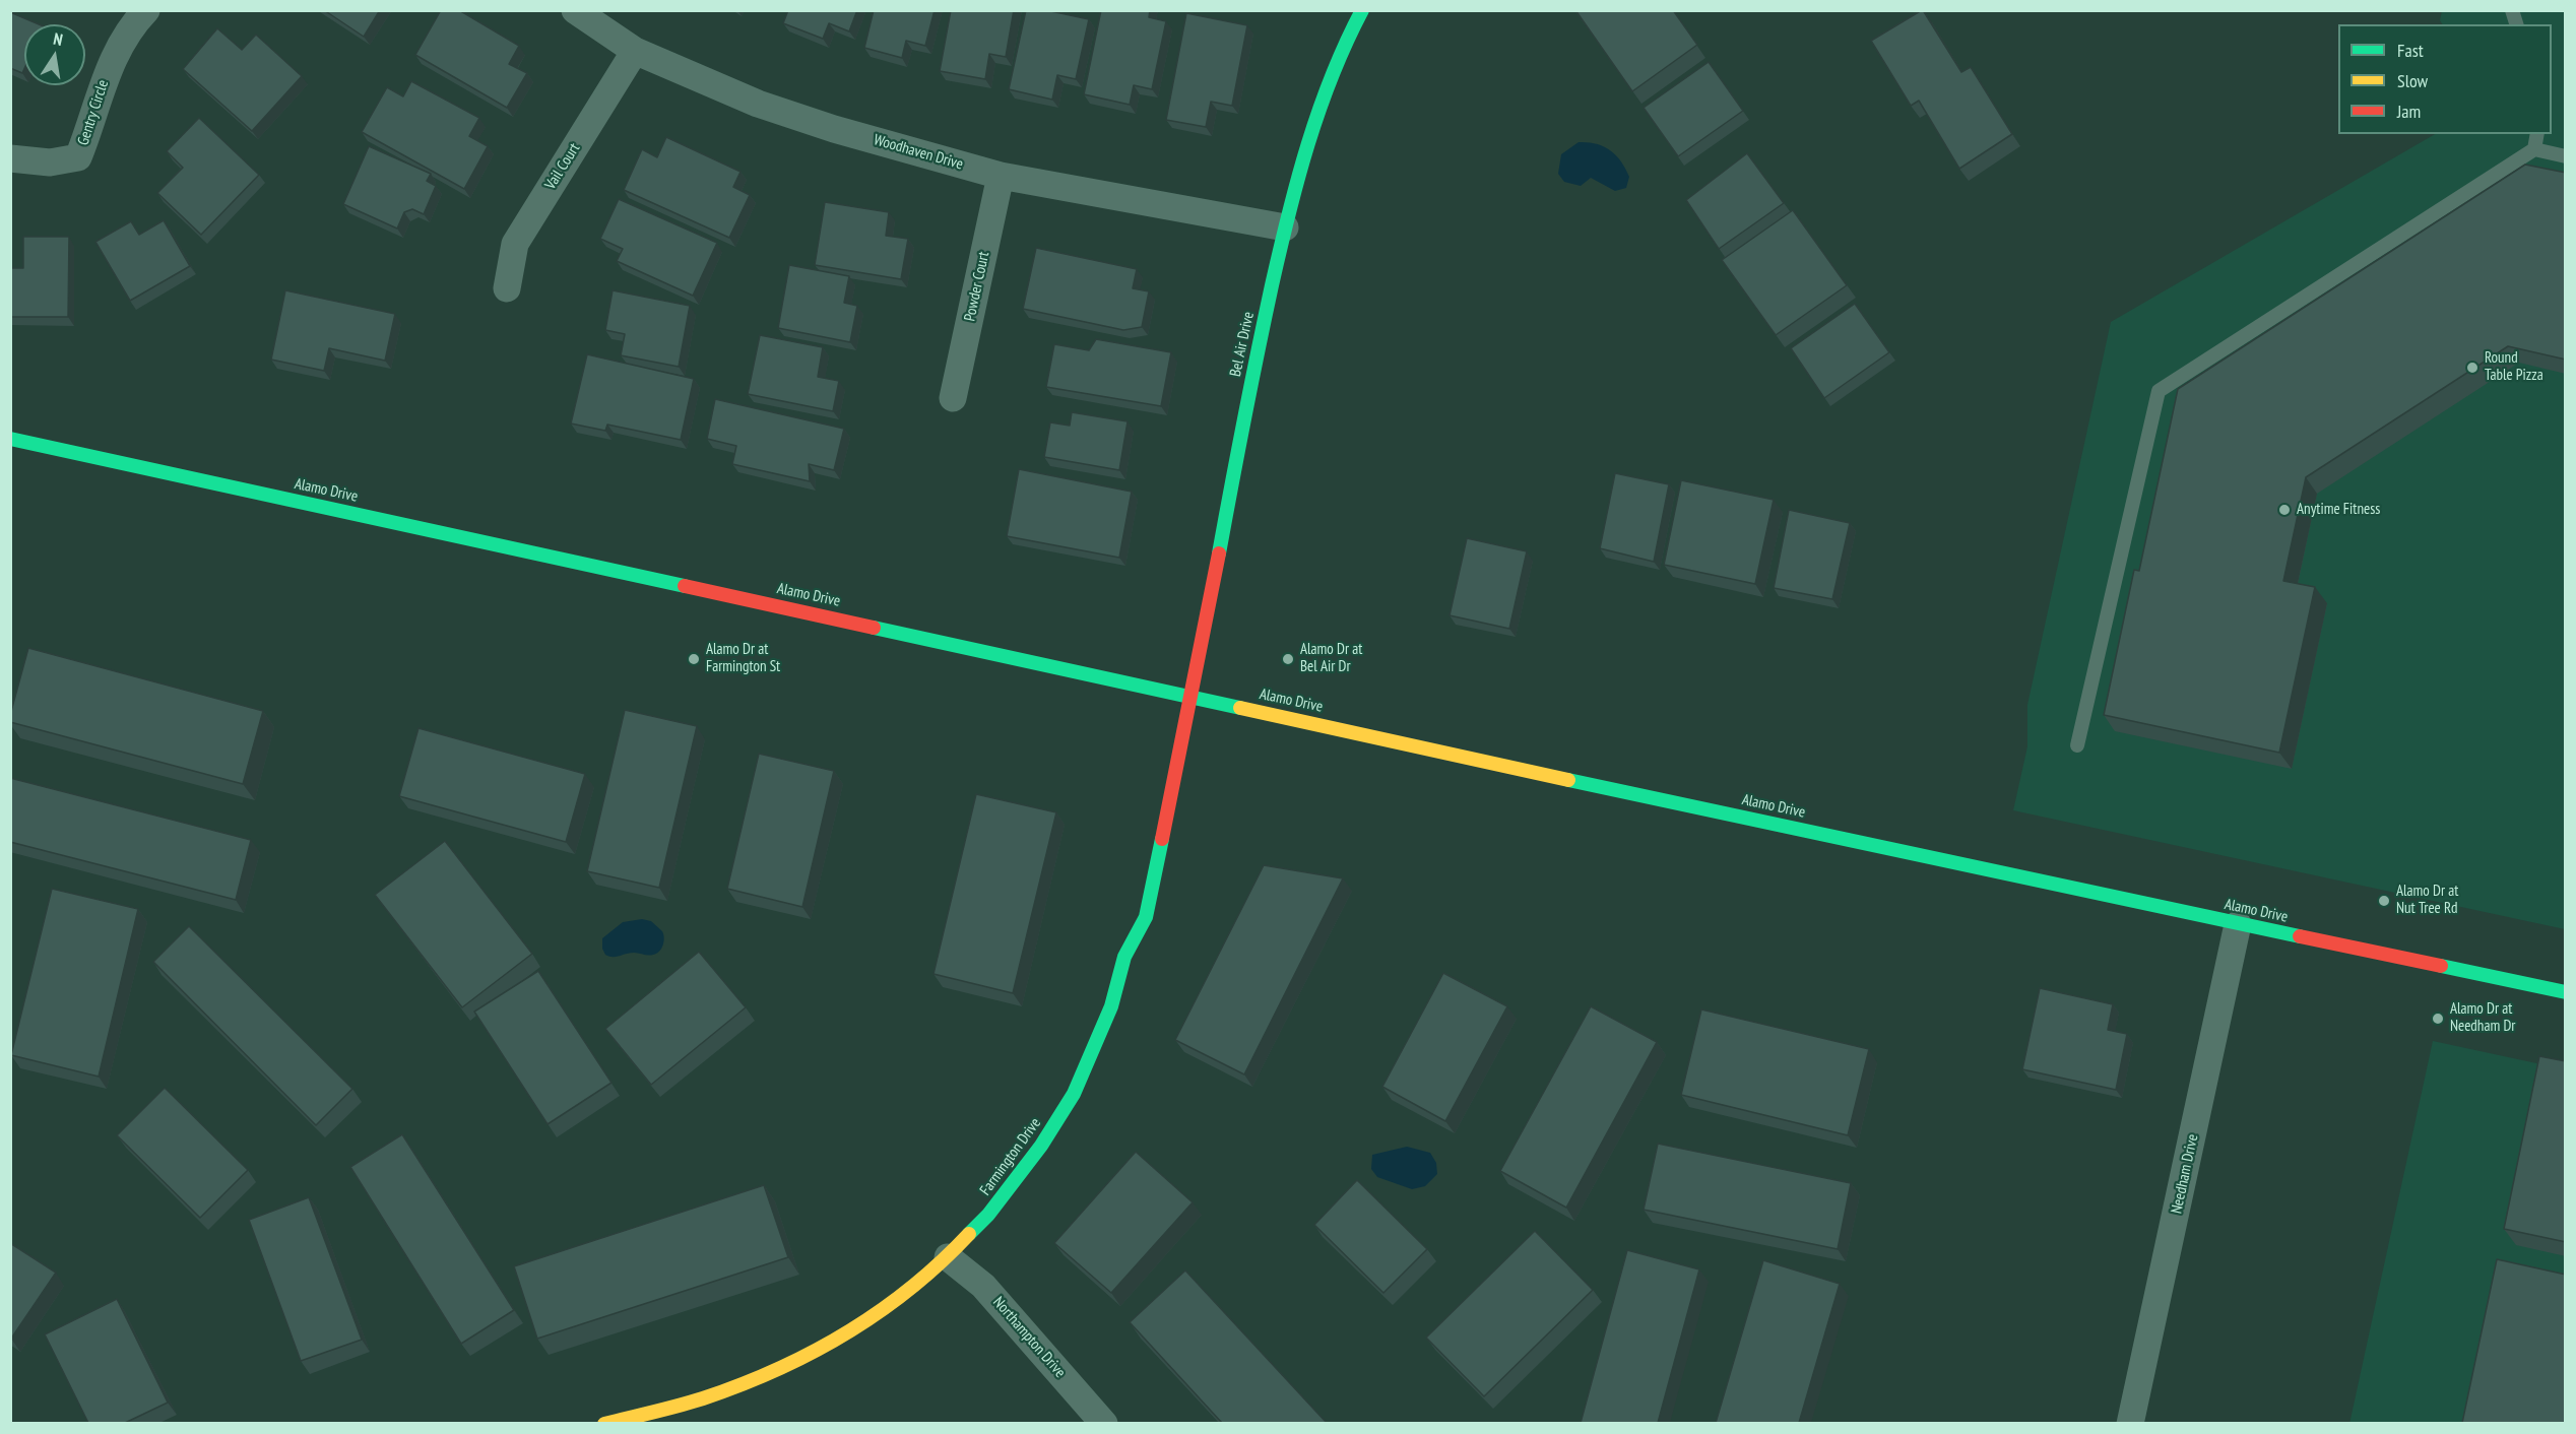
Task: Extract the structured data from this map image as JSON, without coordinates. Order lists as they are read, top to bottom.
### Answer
{
  "streets": {
    "main road": ["Bel Air Drive", "Alamo Drive", "Farmington Drive"],
    "street": [
      "Gentry Circle",
      "Woodhaven Drive",
      "Vail Court",
      "Powder Court",
      "Needham Drive",
      "Northampton Drive"
    ]
  },
  "crossings": [
    ["Woodhaven Drive", "Vail Court"],
    ["Woodhaven Drive", "Powder Court"],
    ["Woodhaven Drive", "Bel Air Drive"],
    ["Bel Air Drive", "Alamo Drive"],
    ["Bel Air Drive", "Farmington Drive"],
    ["Alamo Drive", "Farmington Drive"],
    ["Alamo Drive", "Needham Drive"],
    ["Farmington Drive", "Northampton Drive"]
  ],
  "places": [
    "Round Table Pizza",
    "Anytime Fitness",
    "Alamo Dr at Farmington St",
    "Alamo Dr at Bel Air Dr",
    "Alamo Dr at Nut Tree Rd",
    "Alamo Dr at Needham Dr"
  ],
  "legend": ["Fast", "Slow", "Jam"],
  "north": "top"
}
